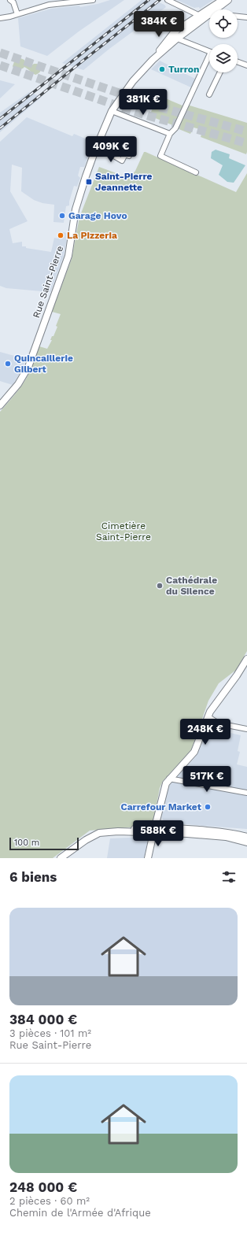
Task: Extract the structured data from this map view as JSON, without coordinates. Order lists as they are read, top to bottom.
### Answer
{
  "streets": {
    "main road": ["Rue Saint-Pierre"]
  },
  "parks": ["Cimetière Saint-Pierre"],
  "places": {
    "other": [
      "Turron",
      "Garage Hovo",
      "La Pizzeria",
      "Quincaillerie Gilbert",
      "Cathédrale du Silence",
      "Carrefour Market"
    ],
    "transit": ["Saint-Pierre Jeannette"]
  },
  "scale_bar": "100 m",
  "page": {
    "price": [
      "384K €",
      "381K €",
      "409K €",
      "248K €",
      "517K €",
      "588K €"
    ],
    "scale": "100 m",
    "heading": "6 biens",
    "list": [
      {
        "name": "384 000 €",
        "note": "3 pièces · 101 m² · Rue Saint-Pierre"
      },
      {
        "name": "248 000 €",
        "note": "2 pièces · 60 m² · Chemin de l'Armée d'Afrique"
      }
    ]
  }
}
